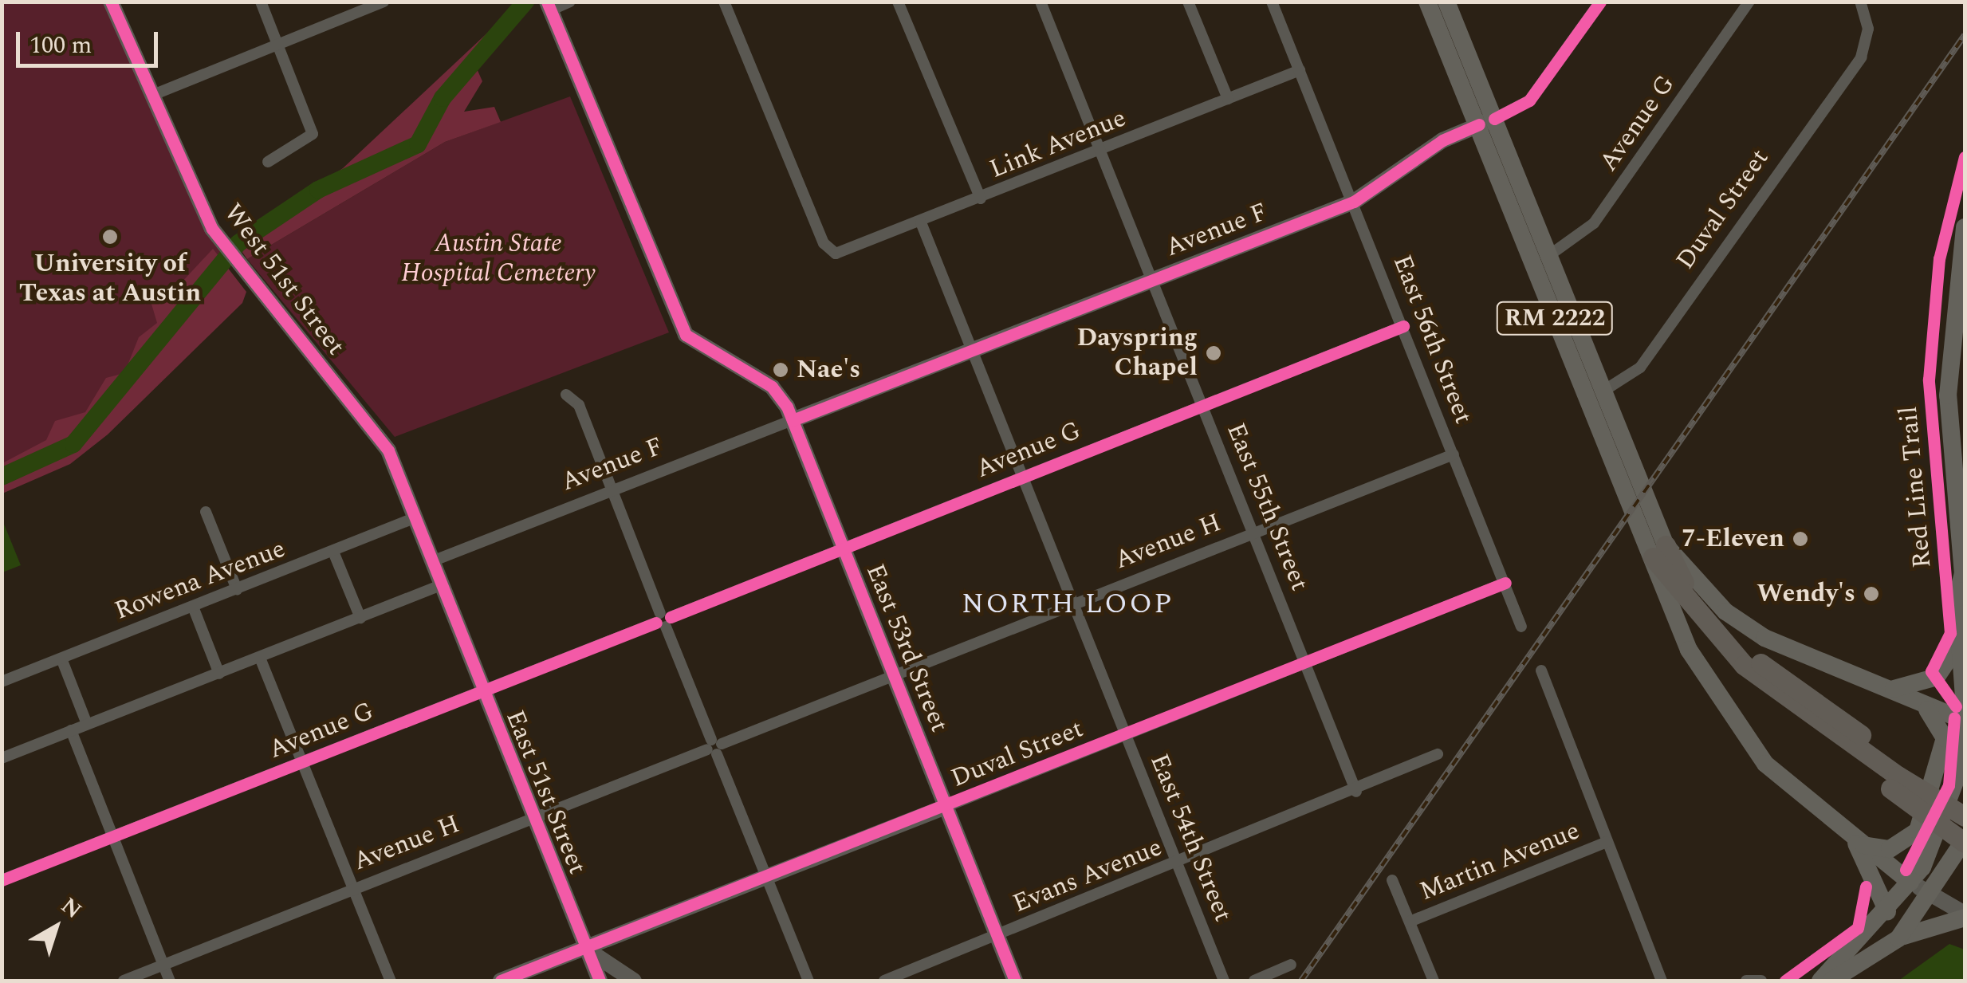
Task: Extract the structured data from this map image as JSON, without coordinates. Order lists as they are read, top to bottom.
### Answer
{
  "streets": {
    "highway": ["RM 2222"],
    "street": [
      "Avenue G",
      "Link Avenue",
      "Duval Street",
      "Avenue F",
      "West 51st Street",
      "East 56th Street",
      "East 55th Street",
      "Avenue H",
      "Rowena Avenue",
      "East 53rd Street",
      "East 51st Street",
      "East 54th Street",
      "Martin Avenue",
      "Evans Avenue"
    ],
    "cycle path": ["Red Line Trail"]
  },
  "crossings": [
    ["Avenue G", "RM 2222"],
    ["Avenue G", "East 56th Street"],
    ["Avenue G", "East 55th Street"],
    ["Avenue G", "East 53rd Street"],
    ["Avenue G", "East 51st Street"],
    ["Avenue G", "East 54th Street"],
    ["Link Avenue", "East 56th Street"],
    ["Link Avenue", "East 55th Street"],
    ["Link Avenue", "East 54th Street"],
    ["Duval Street", "RM 2222"],
    ["Duval Street", "East 56th Street"],
    ["Duval Street", "East 55th Street"],
    ["Duval Street", "East 53rd Street"],
    ["Duval Street", "East 51st Street"],
    ["Duval Street", "East 54th Street"],
    ["Avenue F", "RM 2222"],
    ["Avenue F", "East 56th Street"],
    ["Avenue F", "East 55th Street"],
    ["Avenue F", "East 53rd Street"],
    ["Avenue F", "East 51st Street"],
    ["Avenue F", "East 54th Street"],
    ["West 51st Street", "East 51st Street"],
    ["East 56th Street", "Avenue H"],
    ["East 55th Street", "Avenue H"],
    ["East 55th Street", "Evans Avenue"],
    ["Avenue H", "East 53rd Street"],
    ["Avenue H", "East 51st Street"],
    ["Avenue H", "East 54th Street"],
    ["Rowena Avenue", "East 51st Street"],
    ["East 53rd Street", "Evans Avenue"],
    ["East 54th Street", "Evans Avenue"]
  ],
  "districts": ["NORTH LOOP"],
  "parks": ["Austin State Hospital Cemetery"],
  "places": [
    "University of Texas at Austin",
    "Dayspring Chapel",
    "Nae's",
    "7-Eleven",
    "Wendy's"
  ],
  "scale_bar": "100 m",
  "north": "top right"
}
